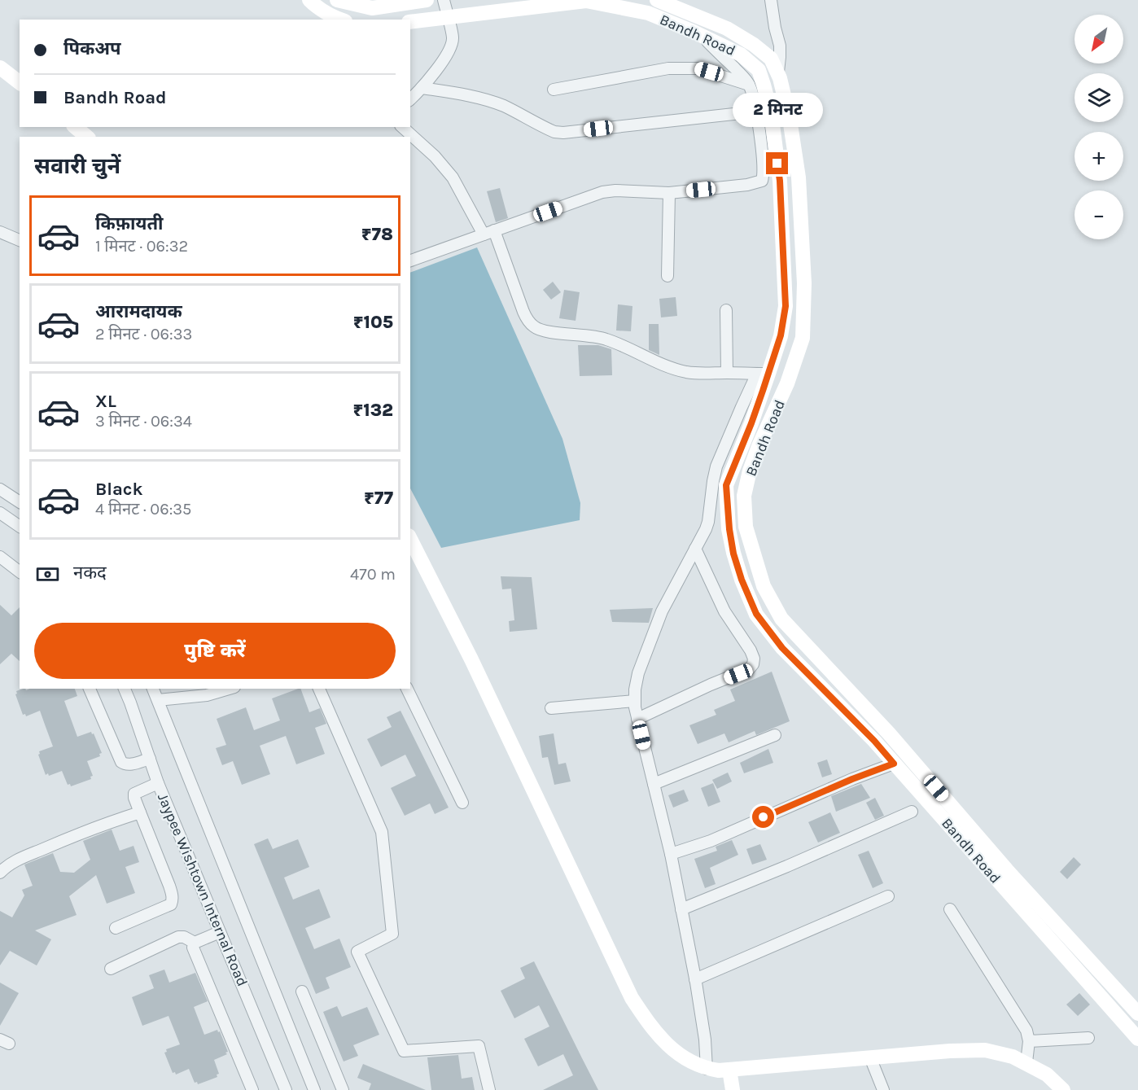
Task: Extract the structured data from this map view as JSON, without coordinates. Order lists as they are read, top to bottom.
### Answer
{
  "streets": {
    "main road": ["Bandh Road"],
    "street": ["Jaypee Wishtown Internal Road"]
  },
  "north": "bottom left",
  "page": {
    "map_buttons": ["+", "−"],
    "banner": ["पिकअप", "Bandh Road"],
    "bubble": "2 मिनट",
    "heading": "सवारी चुनें",
    "list": [
      {
        "name": "किफ़ायती",
        "note": "1 मिनट · 06:32",
        "value": "₹78"
      },
      {
        "name": "आरामदायक",
        "note": "2 मिनट · 06:33",
        "value": "₹105"
      },
      {
        "name": "XL",
        "note": "3 मिनट · 06:34",
        "value": "₹132"
      },
      {
        "name": "Black",
        "note": "4 मिनट · 06:35",
        "value": "₹77"
      }
    ],
    "pay": ["नकद", "470 m"],
    "buttons": "पुष्टि करें"
  }
}
